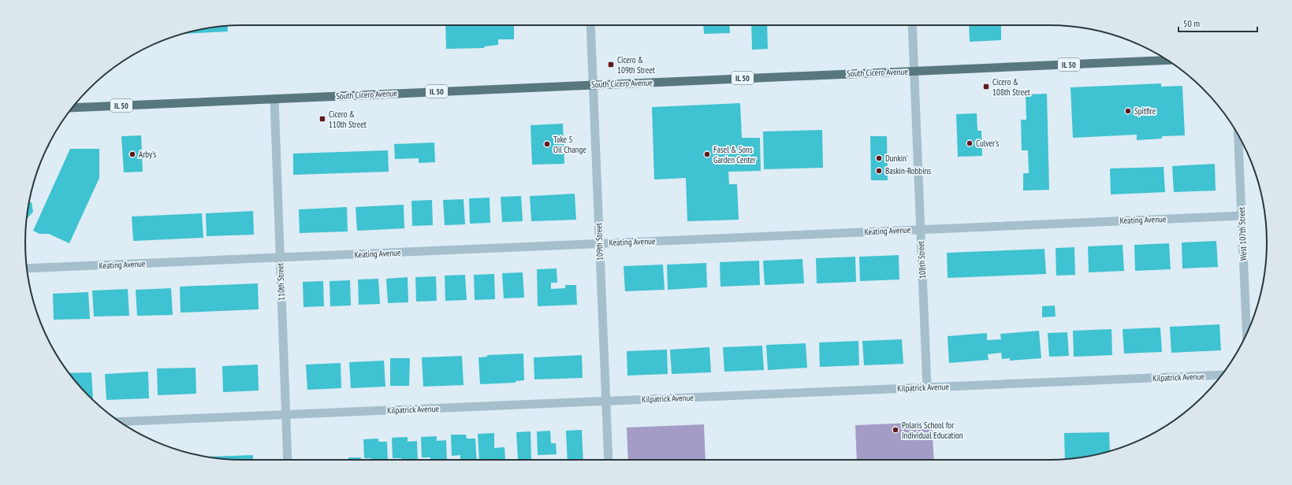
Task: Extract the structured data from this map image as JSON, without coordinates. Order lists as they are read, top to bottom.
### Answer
{
  "streets": {
    "main road": ["IL 50", "South Cicero Avenue"],
    "street": [
      "Keating Avenue",
      "West 107th Street",
      "109th Street",
      "108th Street",
      "110th Street",
      "Kilpatrick Avenue"
    ]
  },
  "crossings": [
    ["South Cicero Avenue", "109th Street"],
    ["South Cicero Avenue", "108th Street"],
    ["South Cicero Avenue", "110th Street"],
    ["Keating Avenue", "West 107th Street"],
    ["Keating Avenue", "109th Street"],
    ["Keating Avenue", "108th Street"],
    ["Keating Avenue", "110th Street"],
    ["109th Street", "Kilpatrick Avenue"],
    ["108th Street", "Kilpatrick Avenue"],
    ["110th Street", "Kilpatrick Avenue"]
  ],
  "places": {
    "transit": ["Cicero & 109th Street", "Cicero & 108th Street", "Cicero & 110th Street"],
    "other": [
      "Spitfire",
      "Culver's",
      "Take 5 Oil Change",
      "Arby's",
      "Fasel & Sons Garden Center",
      "Dunkin'",
      "Baskin-Robbins",
      "Polaris School for Individual Education"
    ]
  },
  "scale_bar": "50 m"
}
